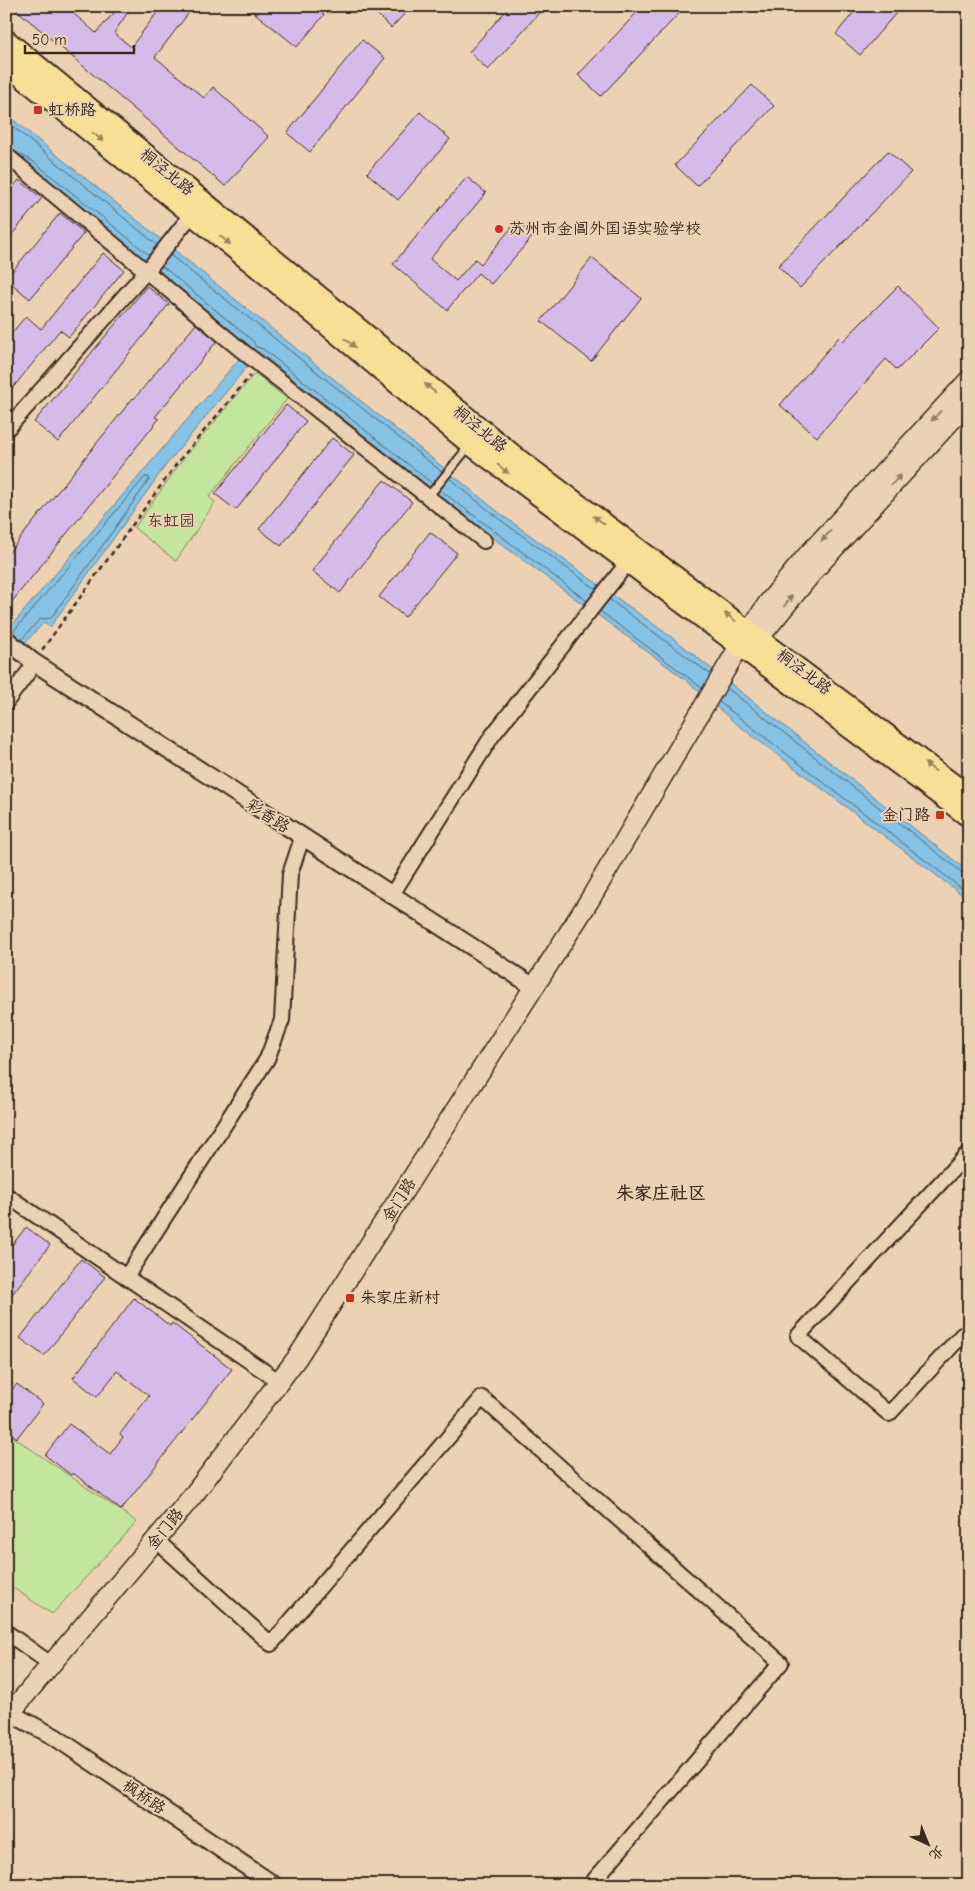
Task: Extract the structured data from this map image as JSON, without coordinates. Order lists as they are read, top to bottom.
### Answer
{
  "streets": {
    "main road": ["桐泾北路", "金门路"],
    "street": ["彩香路", "枫桥路"]
  },
  "crossings": [
    ["桐泾北路", "金门路"],
    ["彩香路", "金门路"],
    ["金门路", "枫桥路"]
  ],
  "districts": ["朱家庄社区"],
  "parks": ["东虹园"],
  "places": {
    "transit": ["虹桥路", "金门路", "朱家庄新村"],
    "other": ["苏州市金阊外国语实验学校"]
  },
  "scale_bar": "50 m",
  "north": "bottom right"
}
